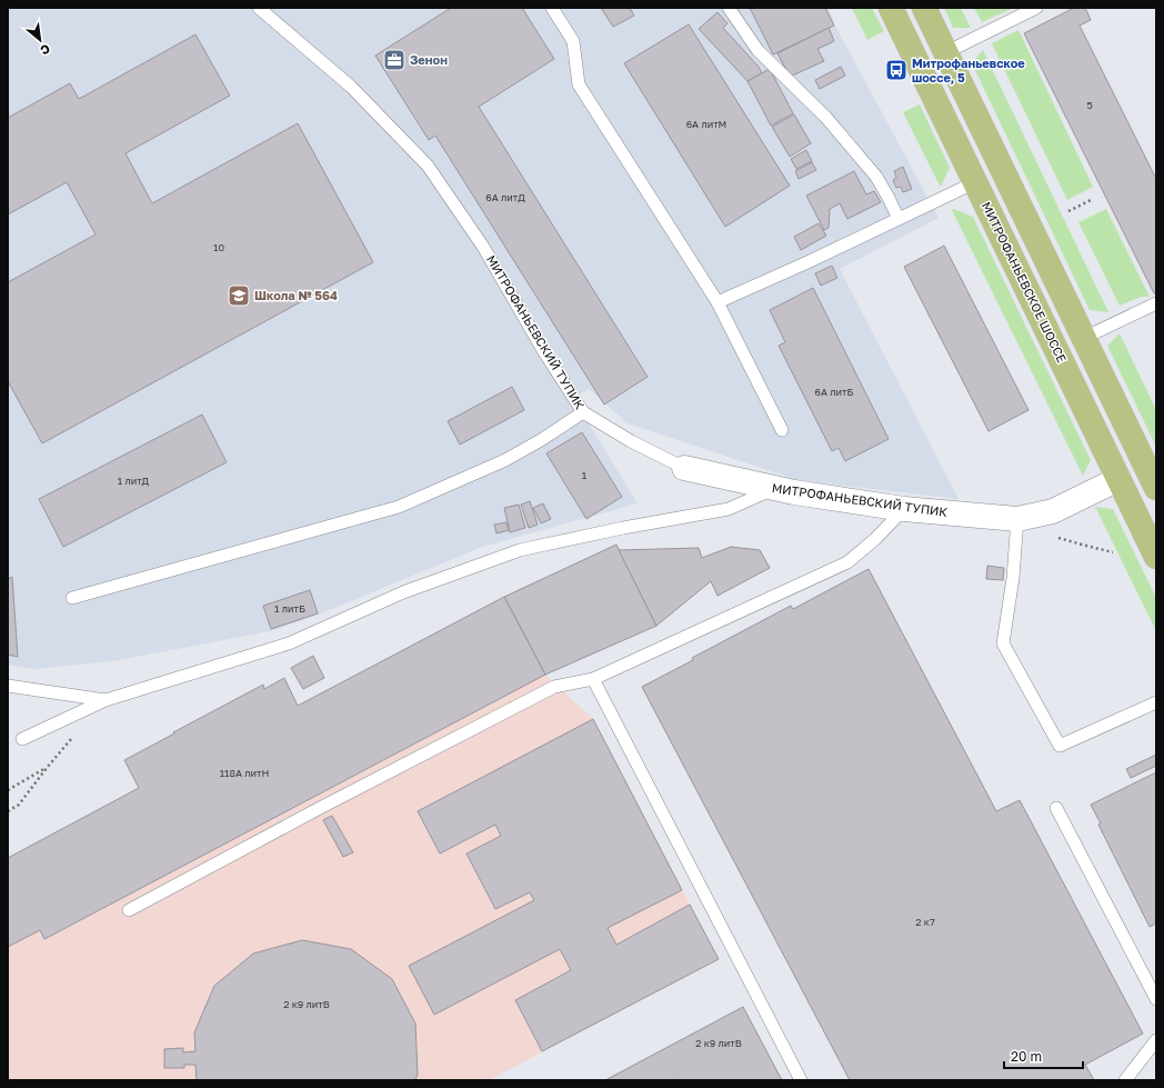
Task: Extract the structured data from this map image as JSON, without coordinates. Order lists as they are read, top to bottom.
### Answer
{
  "streets": {
    "main road": ["МИТРОФАНЬЕВСКОЕ ШОССЕ"],
    "street": ["МИТРОФАНЬЕВСКИЙ ТУПИК"]
  },
  "crossings": [
    ["МИТРОФАНЬЕВСКОЕ ШОССЕ", "МИТРОФАНЬЕВСКИЙ ТУПИК"]
  ],
  "places": {
    "office": ["Зенон"],
    "bus stop": ["Митрофаньевское шоссе, 5"],
    "school or university": ["Школа № 564"]
  },
  "house_numbers": [
    "5",
    "6А литМ",
    "6А литД",
    "10",
    "6А литБ",
    "1",
    "1 литД",
    "1 литБ",
    "118А литН",
    "2 к7",
    "2 к9 литВ",
    "2 к9 литВ"
  ],
  "scale_bar": "20 m",
  "north": "bottom right"
}
